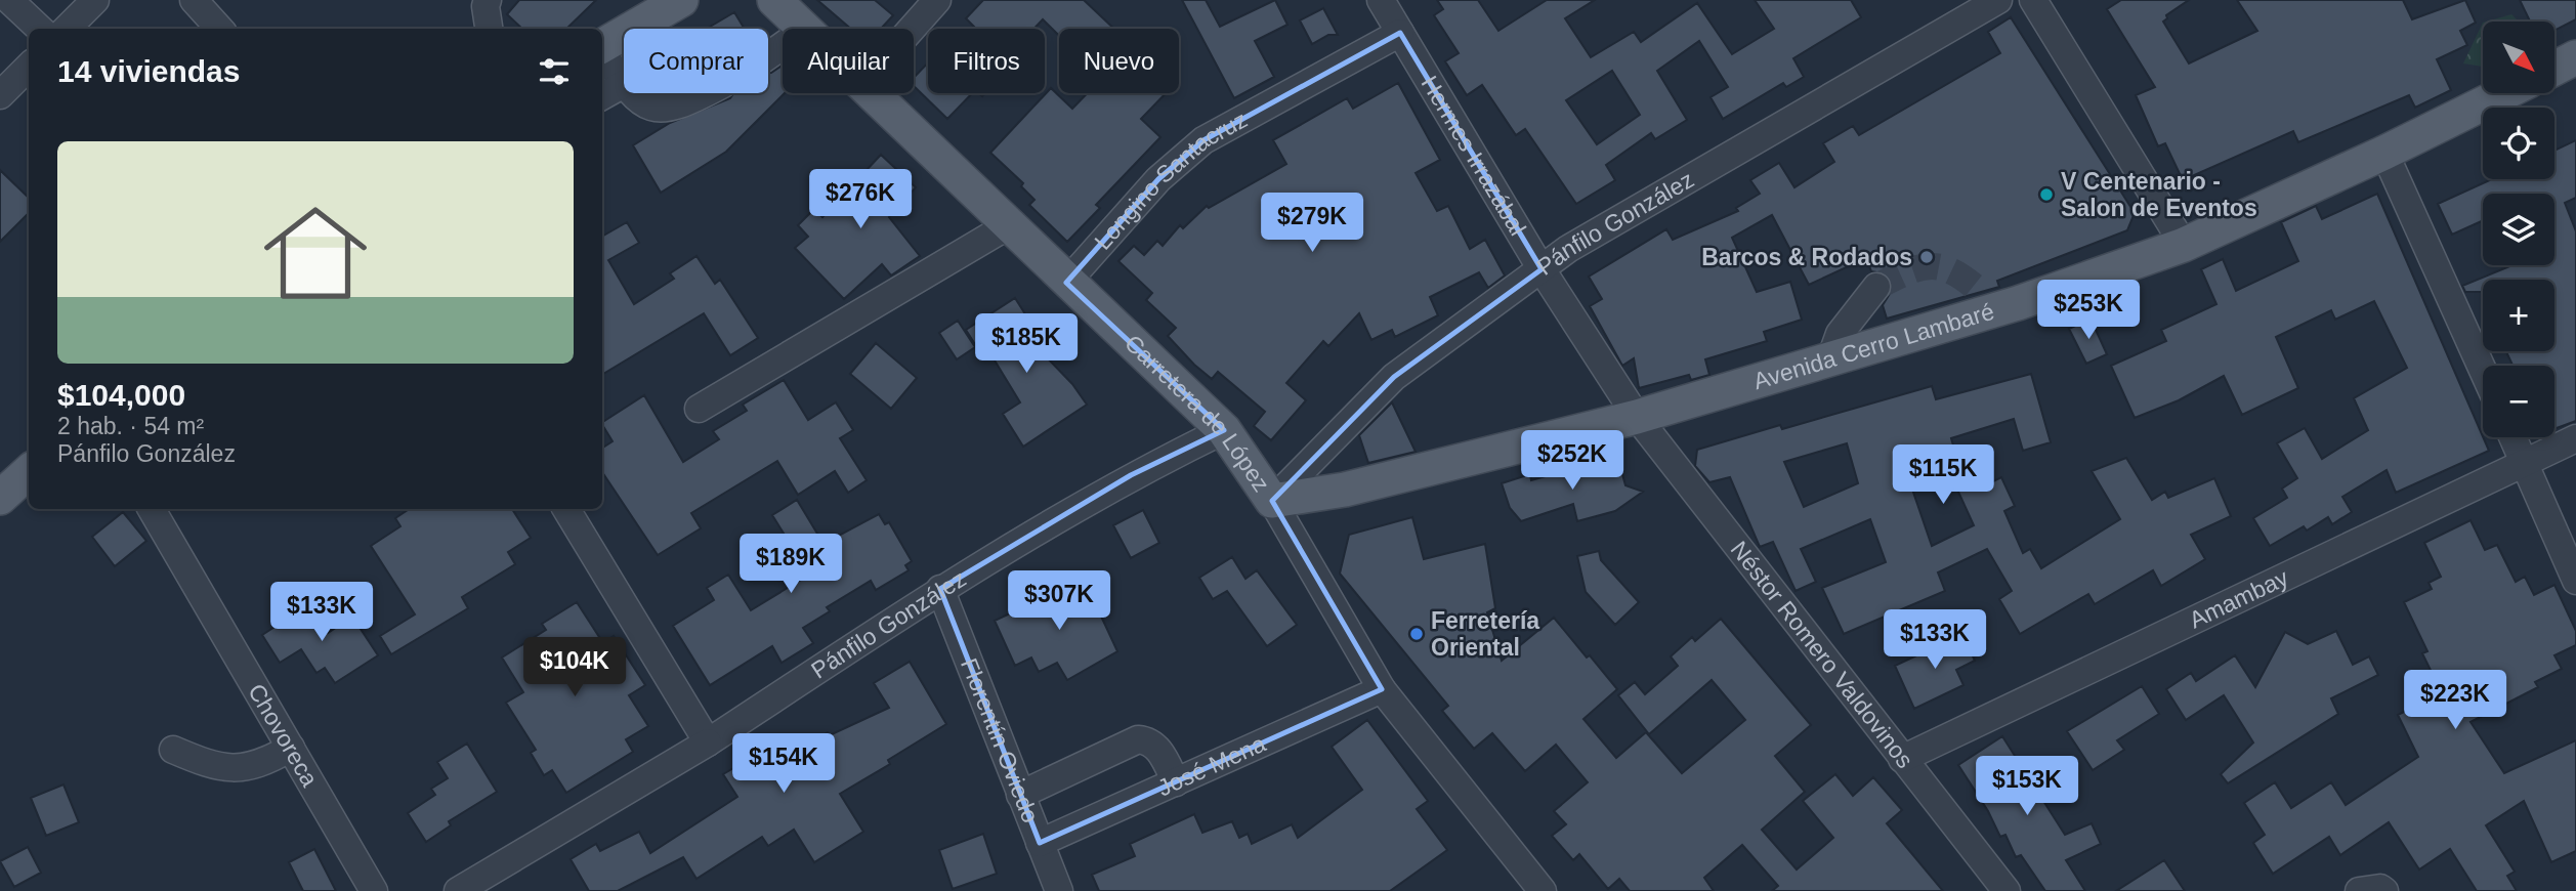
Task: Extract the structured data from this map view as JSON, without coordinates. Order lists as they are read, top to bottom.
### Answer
{
  "streets": {
    "main road": ["Avenida Cerro Lambaré", "Carretera de López"],
    "street": [
      "Hermes Irrazábal",
      "Longino Santacruz",
      "Pánfilo González",
      "Amambay",
      "Néstor Romero Valdovinos",
      "Chovoreca",
      "Florentín Oviedo",
      "José Mena"
    ]
  },
  "crossings": [
    ["Hermes Irrazábal", "Longino Santacruz"],
    ["Hermes Irrazábal", "Pánfilo González"],
    ["Hermes Irrazábal", "Avenida Cerro Lambaré"],
    ["Hermes Irrazábal", "Néstor Romero Valdovinos"],
    ["Longino Santacruz", "Carretera de López"],
    ["Pánfilo González", "Avenida Cerro Lambaré"],
    ["Pánfilo González", "Carretera de López"],
    ["Pánfilo González", "Florentín Oviedo"],
    ["Avenida Cerro Lambaré", "Carretera de López"],
    ["Avenida Cerro Lambaré", "Néstor Romero Valdovinos"],
    ["Carretera de López", "José Mena"],
    ["Amambay", "Néstor Romero Valdovinos"],
    ["Florentín Oviedo", "José Mena"]
  ],
  "places": ["V Centenario - Salon de Eventos", "Barcos & Rodados", "Ferretería Oriental"],
  "north": "bottom right",
  "page": {
    "map_buttons": ["+", "−"],
    "chip": [
      "Comprar",
      "Alquilar",
      "Filtros",
      "Nuevo"
    ],
    "heading": "14 viviendas",
    "list": [
      {
        "name": "$104,000",
        "note": "2 hab. · 54 m² · Pánfilo González"
      }
    ],
    "price": [
      "$276K",
      "$279K",
      "$253K",
      "$185K",
      "$252K",
      "$115K",
      "$189K",
      "$307K",
      "$133K",
      "$133K",
      "$104K",
      "$223K",
      "$154K",
      "$153K"
    ]
  }
}
